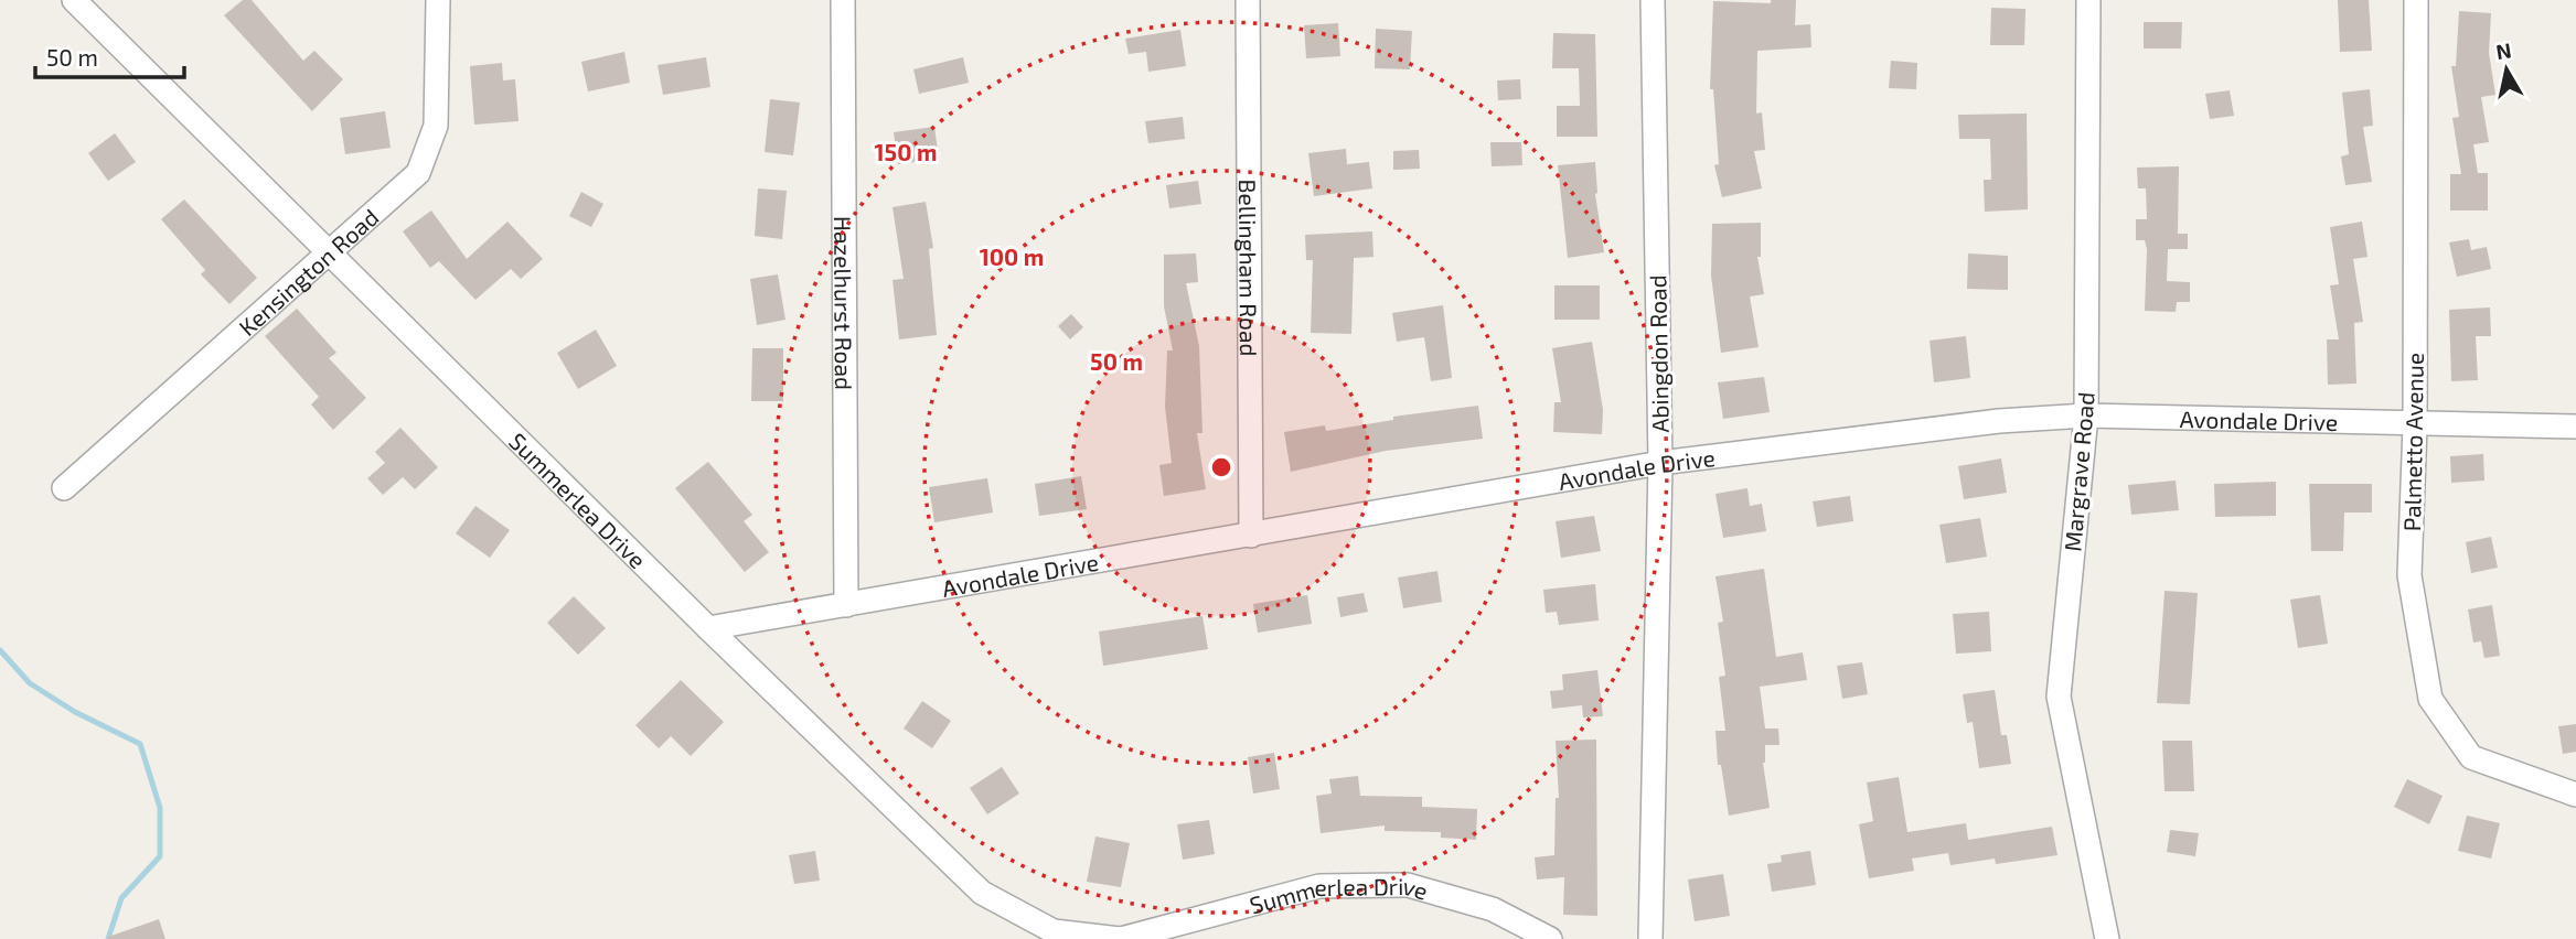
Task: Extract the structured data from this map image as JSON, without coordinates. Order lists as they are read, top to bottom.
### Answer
{
  "streets": {
    "street": [
      "Bellingham Road",
      "Kensington Road",
      "Hazelhurst Road",
      "Abingdon Road",
      "Avondale Drive",
      "Palmetto Avenue",
      "Margrave Road",
      "Summerlea Drive"
    ]
  },
  "crossings": [
    ["Bellingham Road", "Avondale Drive"],
    ["Kensington Road", "Summerlea Drive"],
    ["Hazelhurst Road", "Avondale Drive"],
    ["Abingdon Road", "Avondale Drive"],
    ["Avondale Drive", "Palmetto Avenue"],
    ["Avondale Drive", "Margrave Road"],
    ["Avondale Drive", "Summerlea Drive"]
  ],
  "scale_bar": "50 m",
  "north": "top",
  "rings": ["150 m", "100 m", "50 m"]
}
